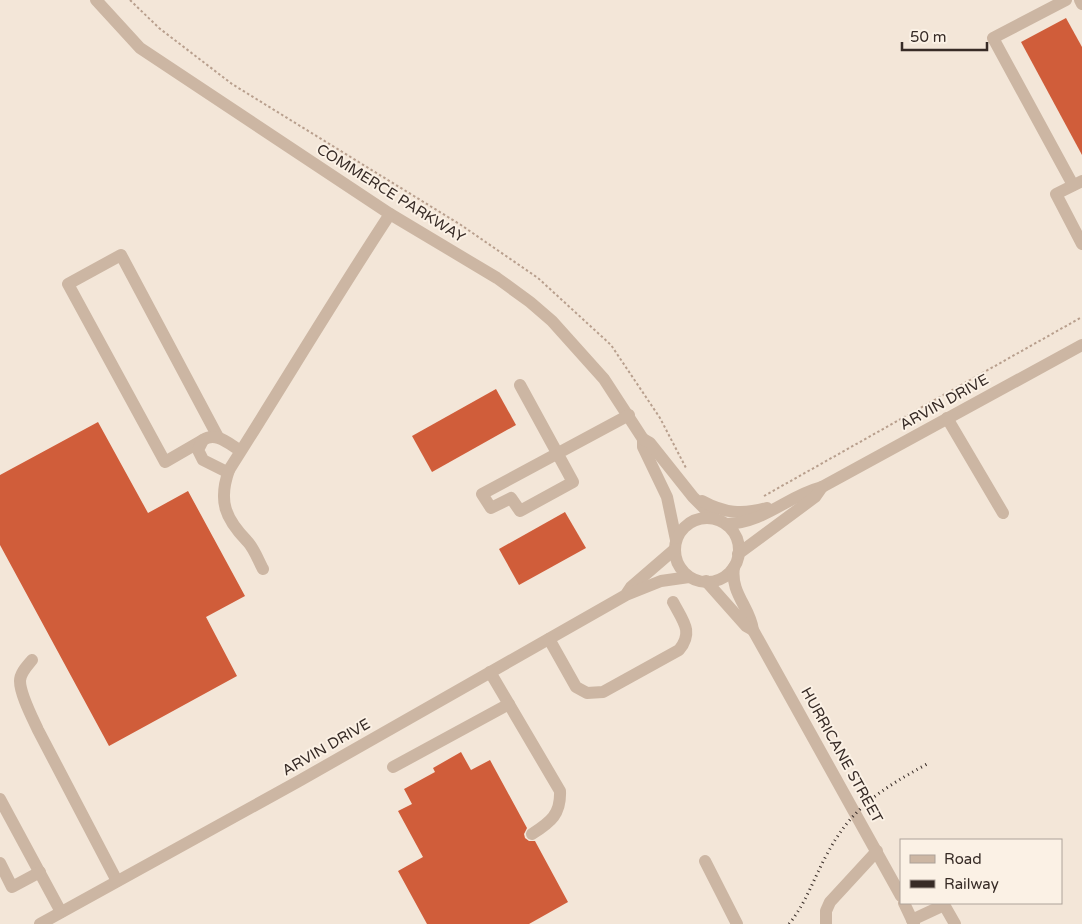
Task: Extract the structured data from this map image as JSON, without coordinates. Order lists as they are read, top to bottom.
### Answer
{
  "streets": {
    "street": ["COMMERCE PARKWAY", "ARVIN DRIVE", "HURRICANE STREET"]
  },
  "crossings": [
    ["COMMERCE PARKWAY", "ARVIN DRIVE"],
    ["COMMERCE PARKWAY", "HURRICANE STREET"],
    ["ARVIN DRIVE", "HURRICANE STREET"]
  ],
  "legend": ["Road", "Railway"],
  "scale_bar": "50 m"
}
